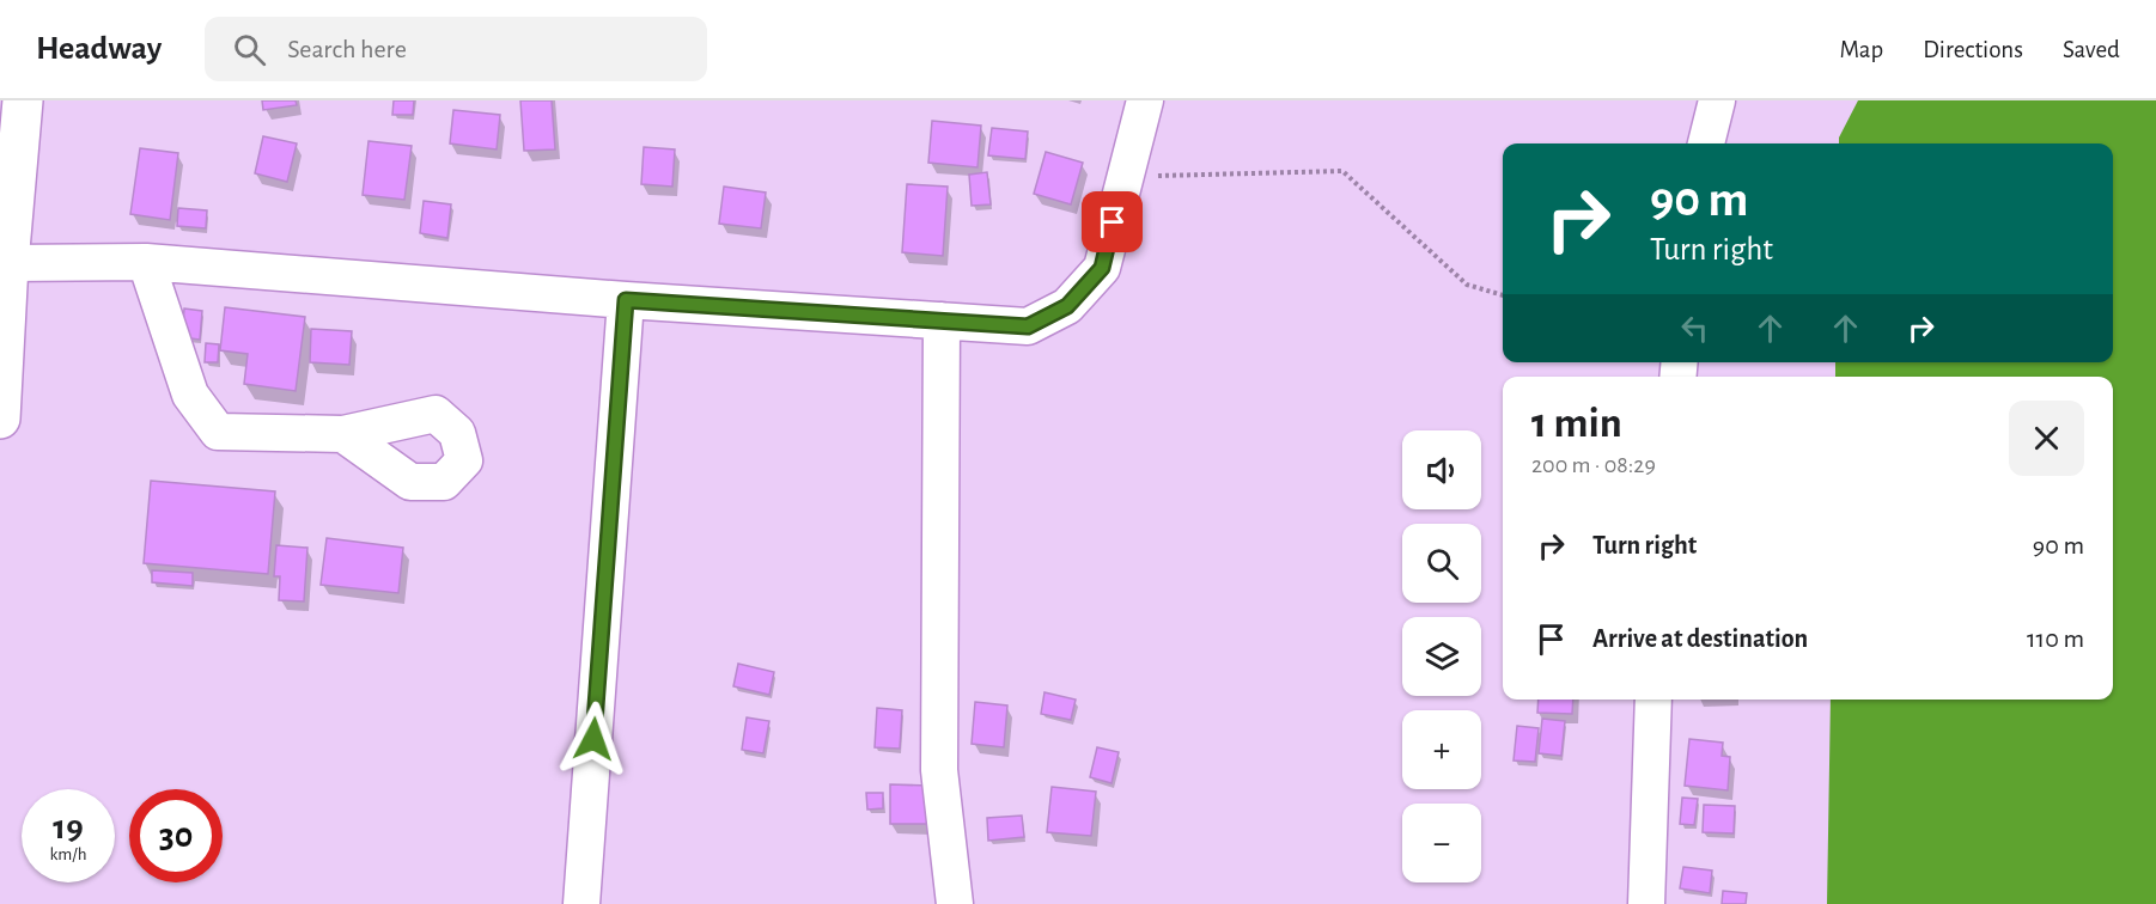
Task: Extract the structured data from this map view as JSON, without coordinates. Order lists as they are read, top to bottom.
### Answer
{
  "page": {
    "header": "Headway",
    "search": "Search here",
    "nav": ["Map", "Directions", "Saved"],
    "turn": ["90 m", "Turn right"],
    "heading": ["1 min", "200 m · 08:29"],
    "map_buttons": ["+", "−"],
    "list": [
      {
        "name": "Turn right",
        "value": "90 m"
      },
      {
        "name": "Arrive at destination",
        "value": "110 m"
      }
    ],
    "speed": "19 km/h",
    "limit": "30"
  }
}
